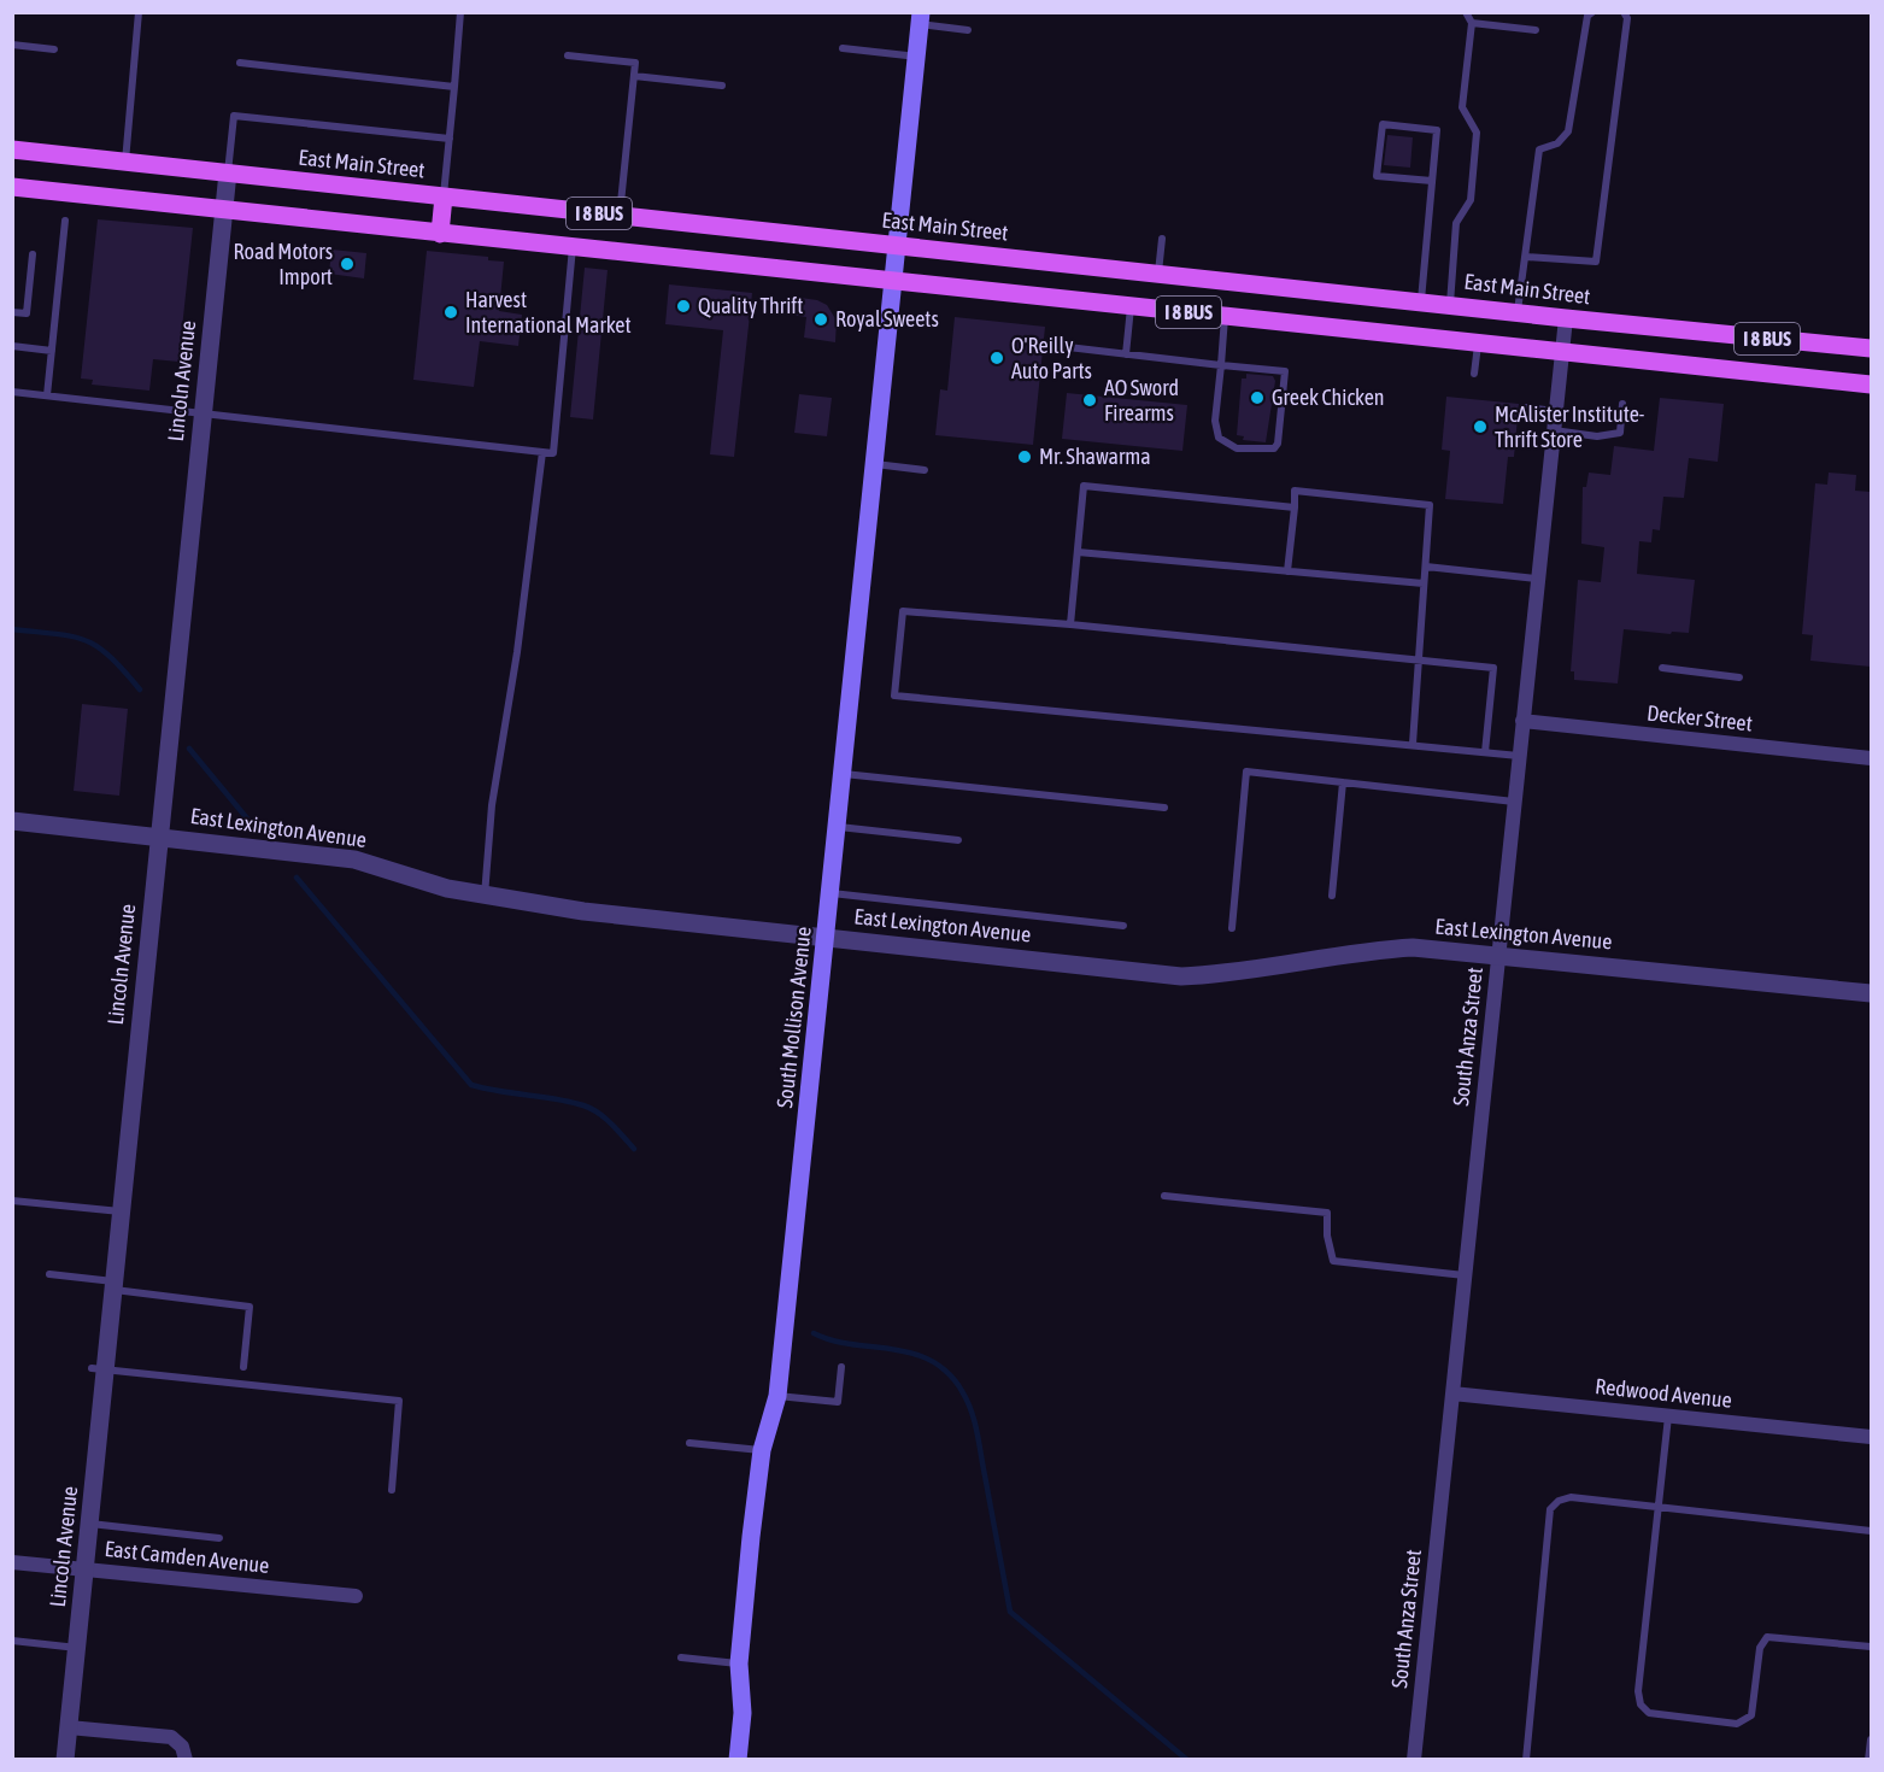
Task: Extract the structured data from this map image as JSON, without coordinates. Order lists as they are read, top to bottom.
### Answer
{
  "streets": {
    "main road": ["East Main Street", "I 8 BUS", "South Mollison Avenue"],
    "street": [
      "Lincoln Avenue",
      "Decker Street",
      "East Lexington Avenue",
      "South Anza Street",
      "Redwood Avenue",
      "East Camden Avenue"
    ]
  },
  "crossings": [
    ["East Main Street", "Lincoln Avenue"],
    ["East Main Street", "South Mollison Avenue"],
    ["East Main Street", "South Anza Street"],
    ["I 8 BUS", "Lincoln Avenue"],
    ["I 8 BUS", "South Mollison Avenue"],
    ["I 8 BUS", "South Anza Street"],
    ["Lincoln Avenue", "East Lexington Avenue"],
    ["Lincoln Avenue", "East Camden Avenue"],
    ["Decker Street", "South Anza Street"],
    ["East Lexington Avenue", "South Mollison Avenue"],
    ["East Lexington Avenue", "South Anza Street"],
    ["South Anza Street", "Redwood Avenue"]
  ],
  "places": [
    "Road Motors Import",
    "Quality Thrift",
    "Harvest International Market",
    "Royal Sweets",
    "O'Reilly Auto Parts",
    "Greek Chicken",
    "AO Sword Firearms",
    "McAlister Institute- Thrift Store",
    "Mr. Shawarma"
  ]
}
